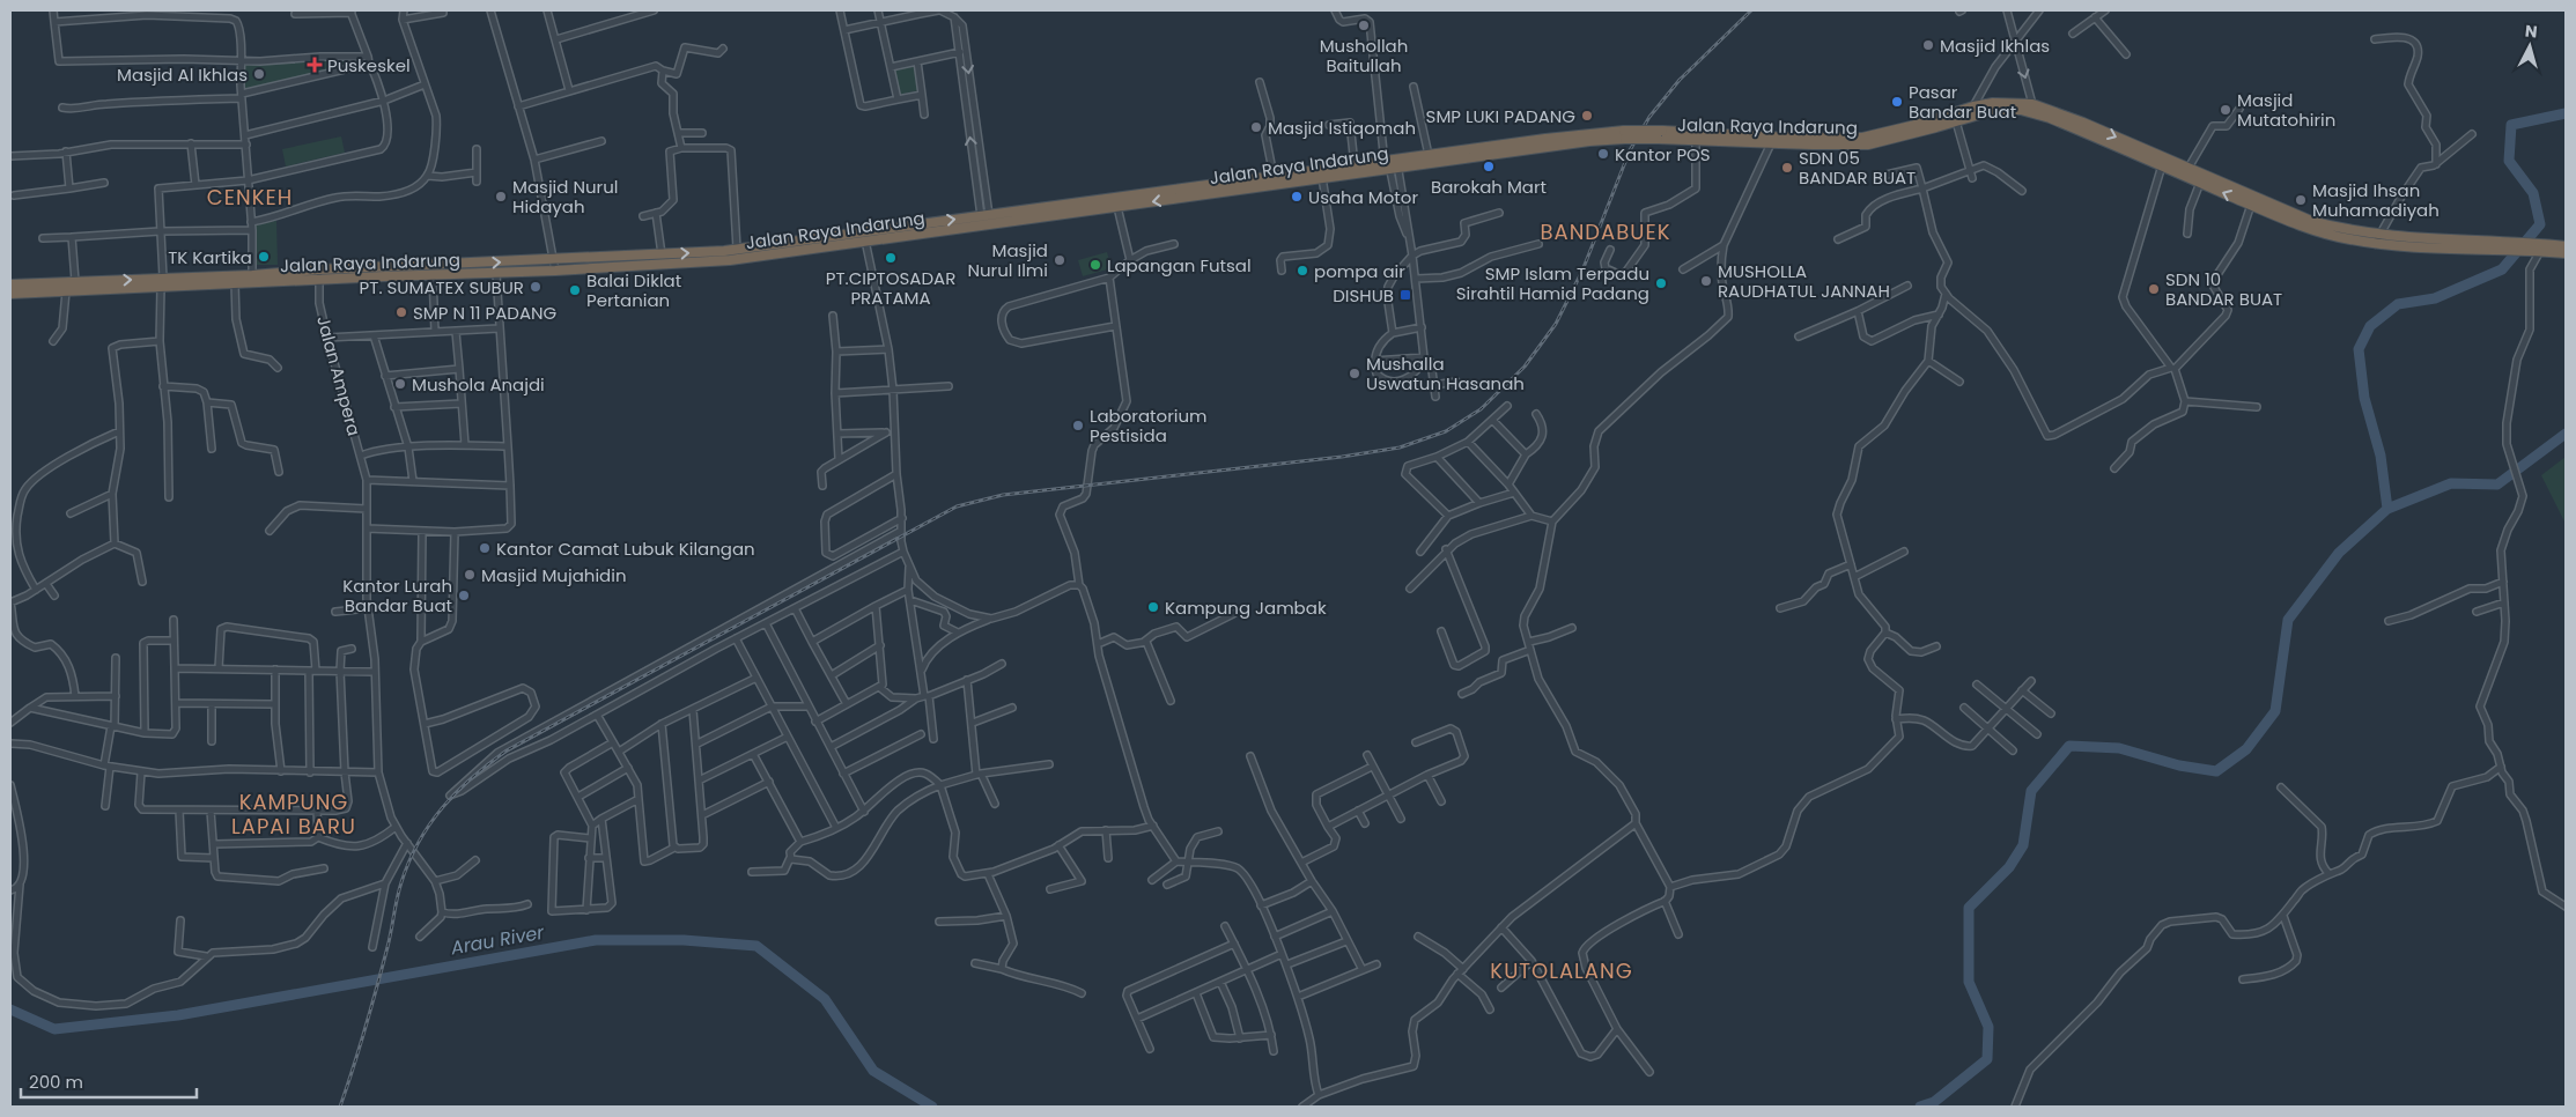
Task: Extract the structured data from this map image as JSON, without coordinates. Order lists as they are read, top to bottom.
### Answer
{
  "streets": {
    "highway": ["Jalan Raya Indarung"],
    "street": ["Jalan Ampera"]
  },
  "crossings": [
    ["Jalan Raya Indarung", "Jalan Ampera"]
  ],
  "districts": [
    "CENKEH",
    "BANDABUEK",
    "KAMPUNG LAPAI BARU",
    "KUTOLALANG"
  ],
  "water": ["Arau River"],
  "places": {
    "other": [
      "Mushollah Baitullah",
      "Masjid Ikhlas",
      "Masjid Al Ikhlas",
      "Pasar Bandar Buat",
      "Masjid Mutatohirin",
      "SMP LUKI PADANG",
      "Masjid Istiqomah",
      "Kantor POS",
      "Barokah Mart",
      "SDN 05 BANDAR BUAT",
      "Masjid Nurul Hidayah",
      "Usaha Motor",
      "Masjid Ihsan Muhamadiyah",
      "TK Kartika",
      "PT.CIPTOSADAR PRATAMA",
      "Masjid Nurul Ilmi",
      "Lapangan Futsal",
      "pompa air",
      "MUSHOLLA RAUDHATUL JANNAH",
      "SMP Islam Terpadu Sirahtil Hamid Padang",
      "PT. SUMATEX SUBUR",
      "SDN 10 BANDAR BUAT",
      "Balai Diklat Pertanian",
      "SMP N 11 PADANG",
      "Mushalla Uswatun Hasanah",
      "Mushola Anajdi",
      "Laboratorium Pestisida",
      "Kantor Camat Lubuk Kilangan",
      "Masjid Mujahidin",
      "Kantor Lurah Bandar Buat",
      "Kampung Jambak"
    ],
    "health": ["Puskeskel"],
    "transit": ["DISHUB"]
  },
  "scale_bar": "200 m",
  "north": "top"
}
